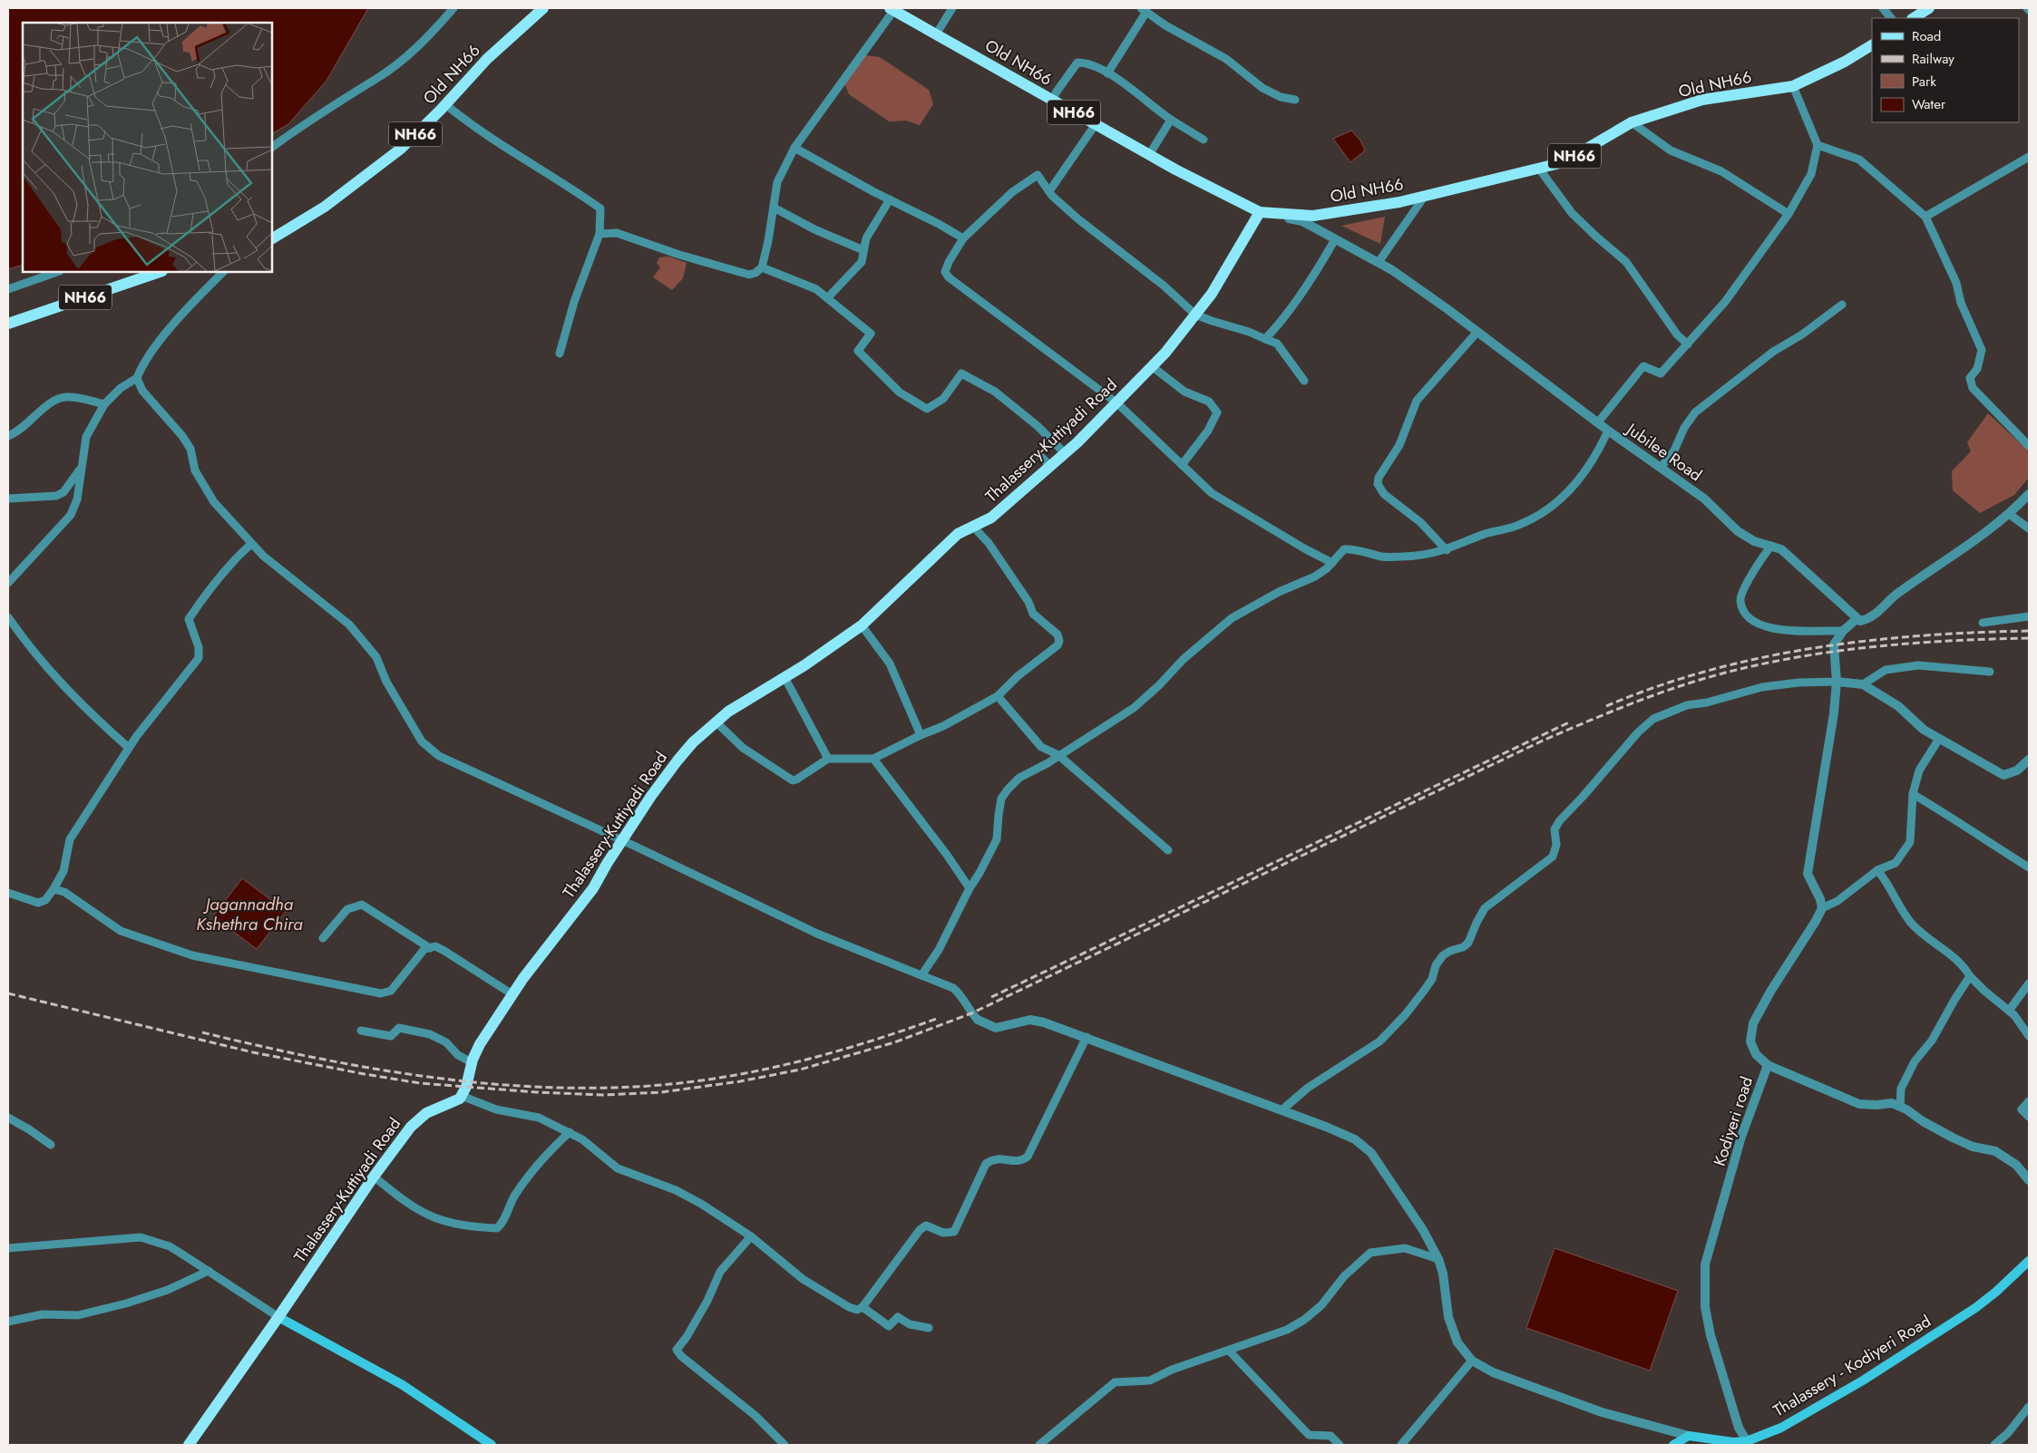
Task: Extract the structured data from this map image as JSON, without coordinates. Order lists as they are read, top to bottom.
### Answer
{
  "streets": {
    "main road": [
      "Old NH66",
      "NH66",
      "Thalassery-Kuttiyadi Road",
      "Thalassery - Kodiyeri Road"
    ],
    "street": ["Jubilee Road", "Kodiyeri road"]
  },
  "crossings": [
    ["Old NH66", "Thalassery-Kuttiyadi Road"],
    ["Old NH66", "Jubilee Road"],
    ["Thalassery-Kuttiyadi Road", "Jubilee Road"],
    ["Kodiyeri road", "Thalassery - Kodiyeri Road"]
  ],
  "water": ["Jagannadha Kshethra Chira"],
  "legend": [
    "Road",
    "Railway",
    "Park",
    "Water"
  ]
}
